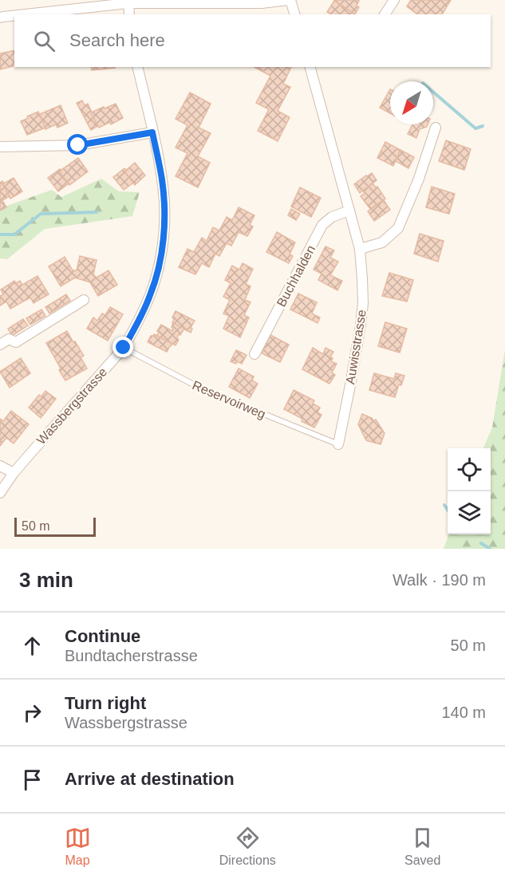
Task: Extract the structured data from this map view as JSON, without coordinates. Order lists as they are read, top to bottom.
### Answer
{
  "streets": {
    "street": ["Buchhalden", "Auwisstrasse", "Wassbergstrasse"],
    "lane": ["Reservoirweg"]
  },
  "crossings": [
    ["Buchhalden", "Auwisstrasse"],
    ["Auwisstrasse", "Reservoirweg"],
    ["Reservoirweg", "Wassbergstrasse"]
  ],
  "scale_bar": "50 m",
  "north": "bottom left",
  "page": {
    "search": "Search here",
    "scale": "50 m",
    "heading": ["3 min", "Walk · 190 m"],
    "list": [
      ["Continue", "Bundtacherstrasse", "50 m"],
      ["Turn right", "Wassbergstrasse", "140 m"],
      "Arrive at destination"
    ],
    "nav": ["Map", "Directions", "Saved"]
  }
}
